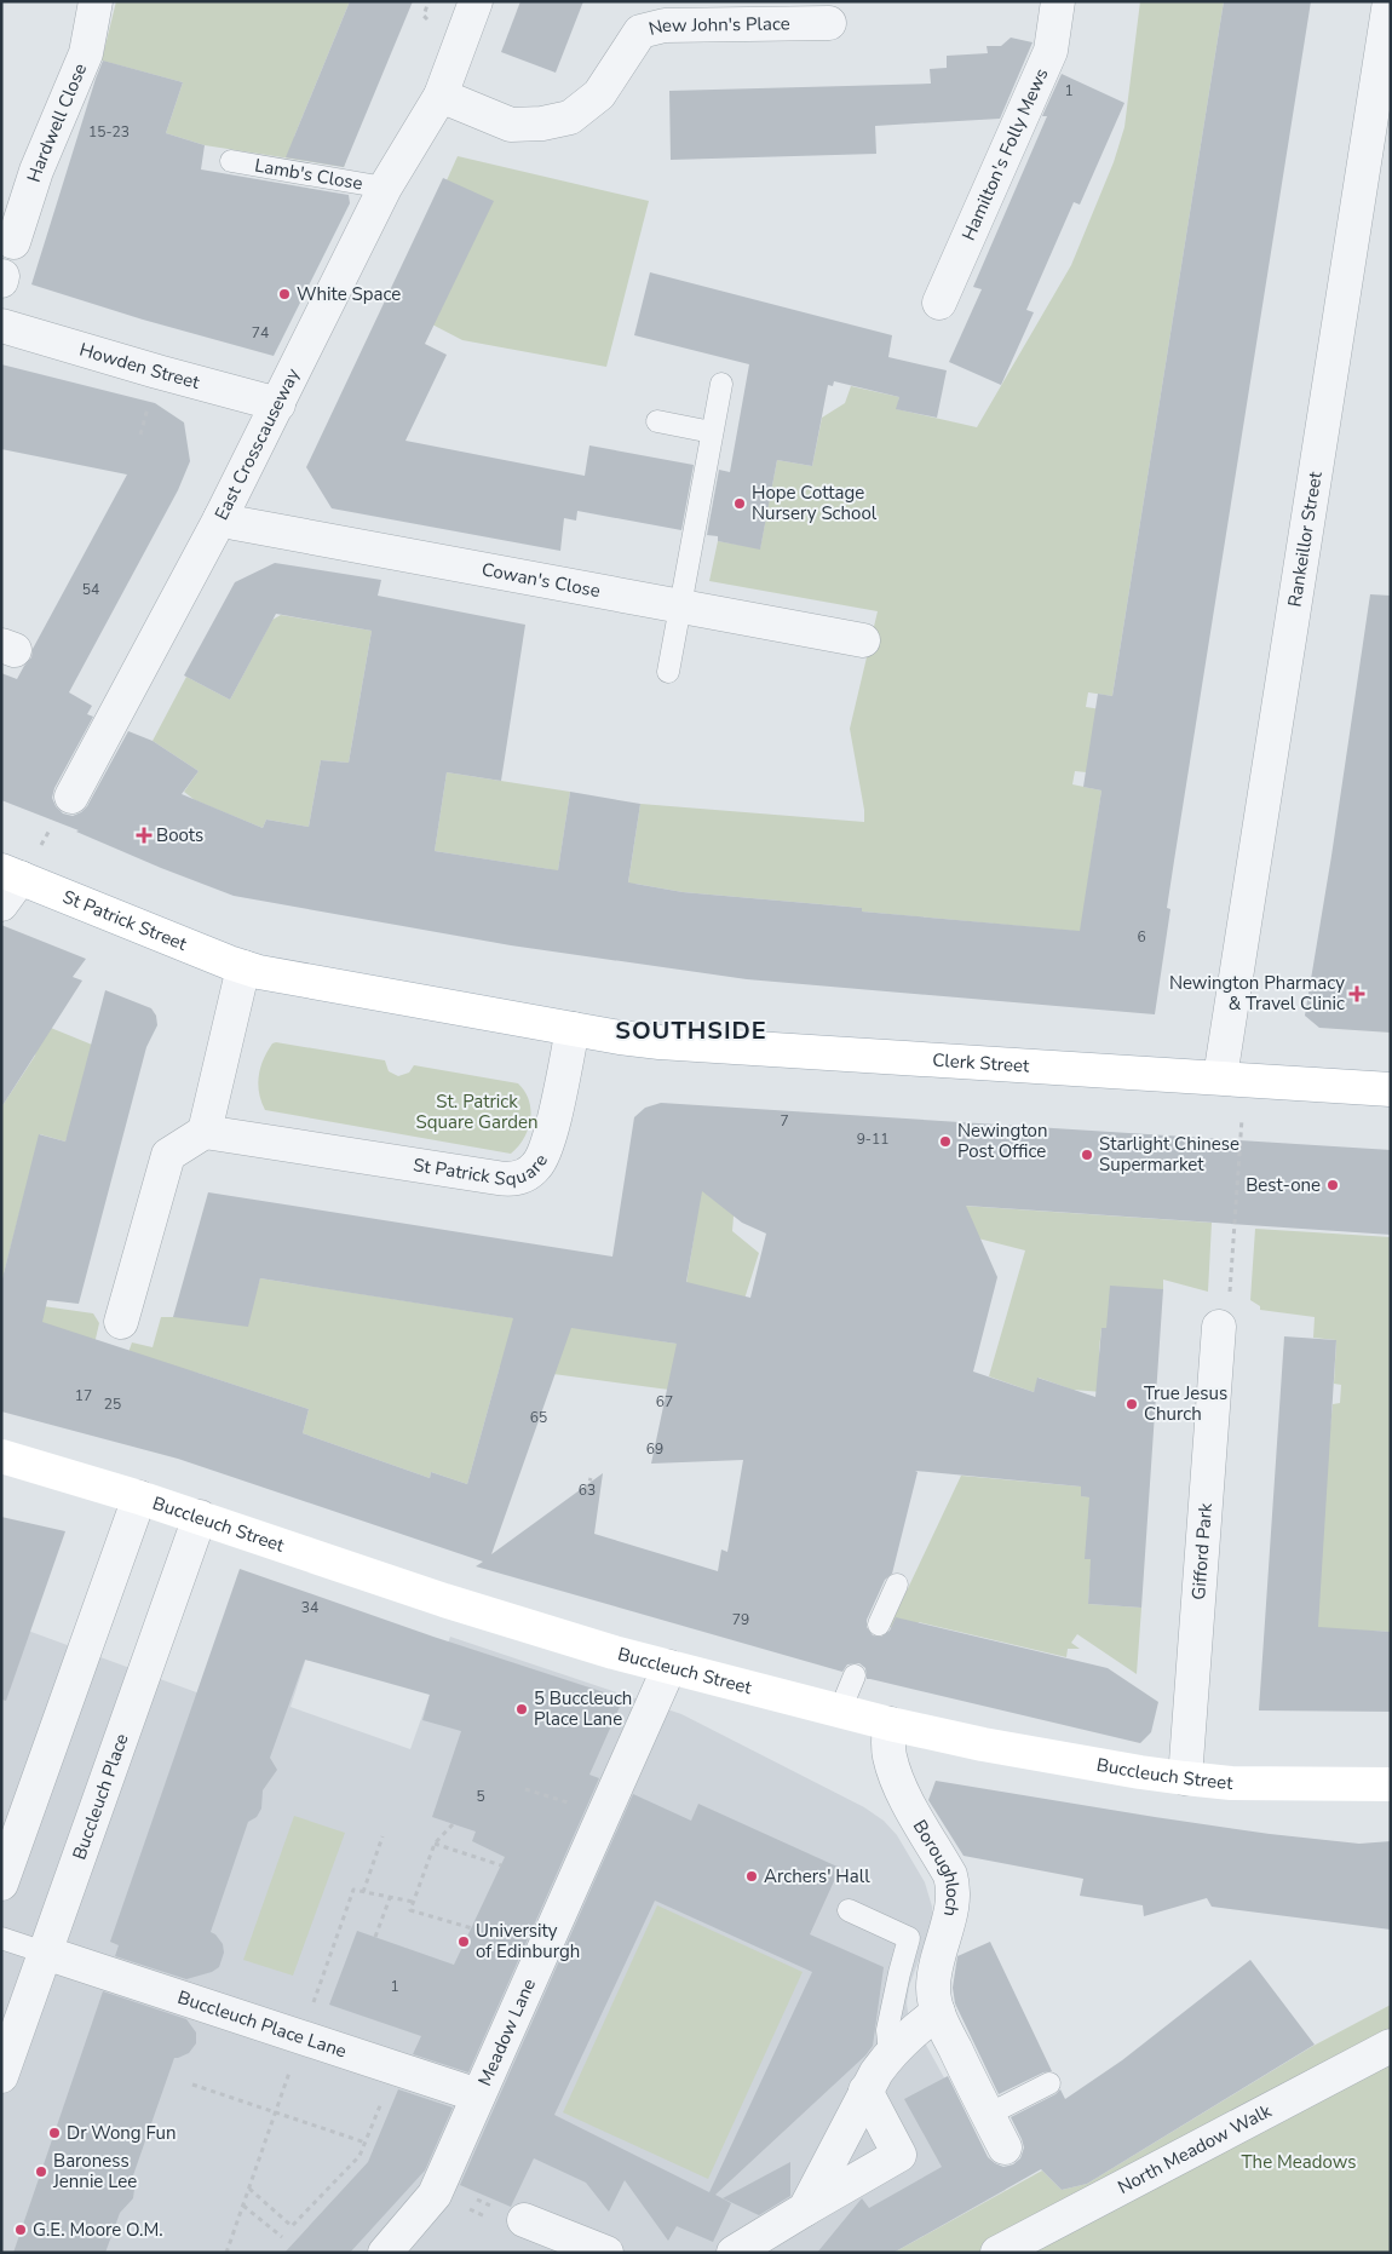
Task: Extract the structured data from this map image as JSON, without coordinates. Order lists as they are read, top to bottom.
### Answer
{
  "streets": {
    "street": [
      "New John's Place",
      "Hardwell Close",
      "Hamilton's Folly Mews",
      "Howden Street",
      "East Crosscauseway",
      "Rankeillor Street",
      "Cowan's Close",
      "St Patrick Street",
      "Clerk Street",
      "St Patrick Square",
      "Buccleuch Street",
      "Gifford Park",
      "Buccleuch Place",
      "Boroughloch",
      "Buccleuch Place Lane",
      "Meadow Lane",
      "North Meadow Walk"
    ],
    "lane": ["Lamb's Close"]
  },
  "crossings": [
    ["New John's Place", "East Crosscauseway"],
    ["Lamb's Close", "East Crosscauseway"],
    ["Howden Street", "East Crosscauseway"],
    ["East Crosscauseway", "Cowan's Close"],
    ["Rankeillor Street", "Clerk Street"],
    ["Clerk Street", "St Patrick Square"],
    ["Buccleuch Street", "Gifford Park"],
    ["Buccleuch Street", "Buccleuch Place"],
    ["Buccleuch Street", "Boroughloch"],
    ["Buccleuch Street", "Meadow Lane"],
    ["Buccleuch Place", "Buccleuch Place Lane"],
    ["Buccleuch Place Lane", "Meadow Lane"]
  ],
  "districts": ["SOUTHSIDE"],
  "parks": ["St. Patrick Square Garden", "The Meadows"],
  "places": {
    "other": [
      "White Space",
      "Hope Cottage Nursery School",
      "Newington Post Office",
      "Starlight Chinese Supermarket",
      "Best-one",
      "True Jesus Church",
      "5 Buccleuch Place Lane",
      "Archers' Hall",
      "University of Edinburgh",
      "Dr Wong Fun",
      "Baroness Jennie Lee",
      "G.E. Moore O.M."
    ],
    "health": ["Boots", "Newington Pharmacy & Travel Clinic"]
  },
  "house_numbers": [
    "1",
    "15-23",
    "74",
    "54",
    "6",
    "7",
    "9-11",
    "17",
    "67",
    "25",
    "65",
    "69",
    "63",
    "34",
    "79",
    "5",
    "1"
  ]
}
